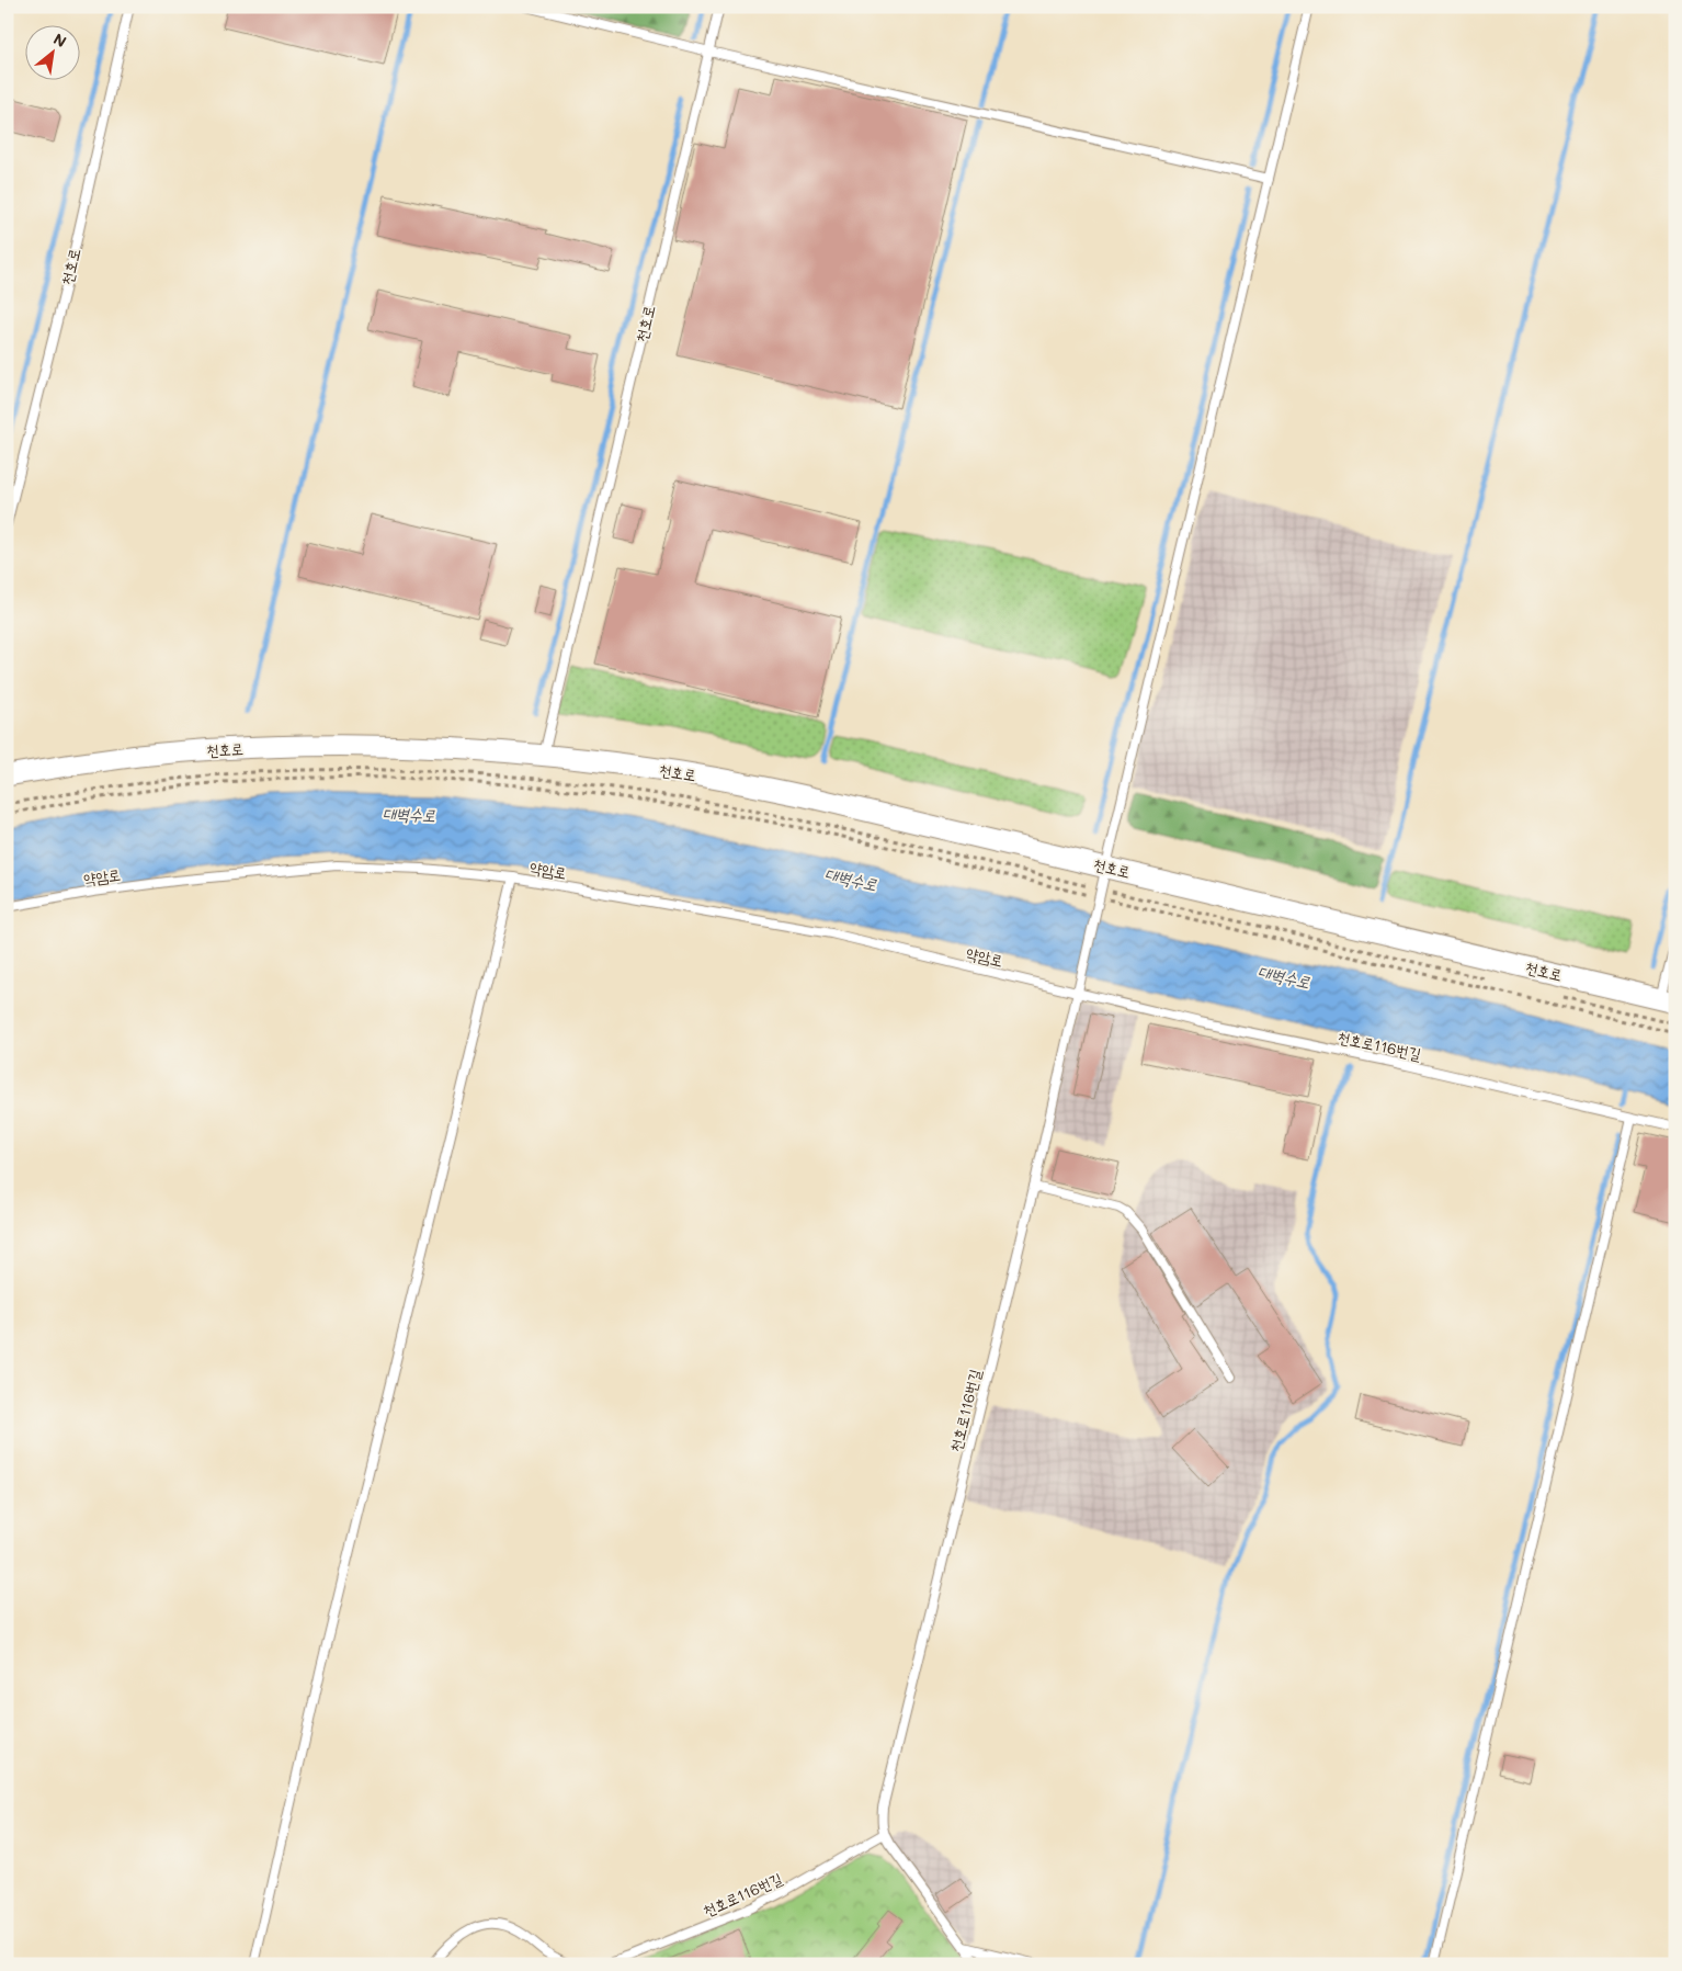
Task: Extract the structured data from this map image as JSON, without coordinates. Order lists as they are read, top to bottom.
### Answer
{
  "streets": {
    "street": ["천호로"],
    "lane": ["약암로", "천호로116번길"]
  },
  "crossings": [
    ["천호로", "천호로116번길"],
    ["약암로", "천호로116번길"]
  ],
  "water": ["대벽수로"],
  "north": "top right"
}
